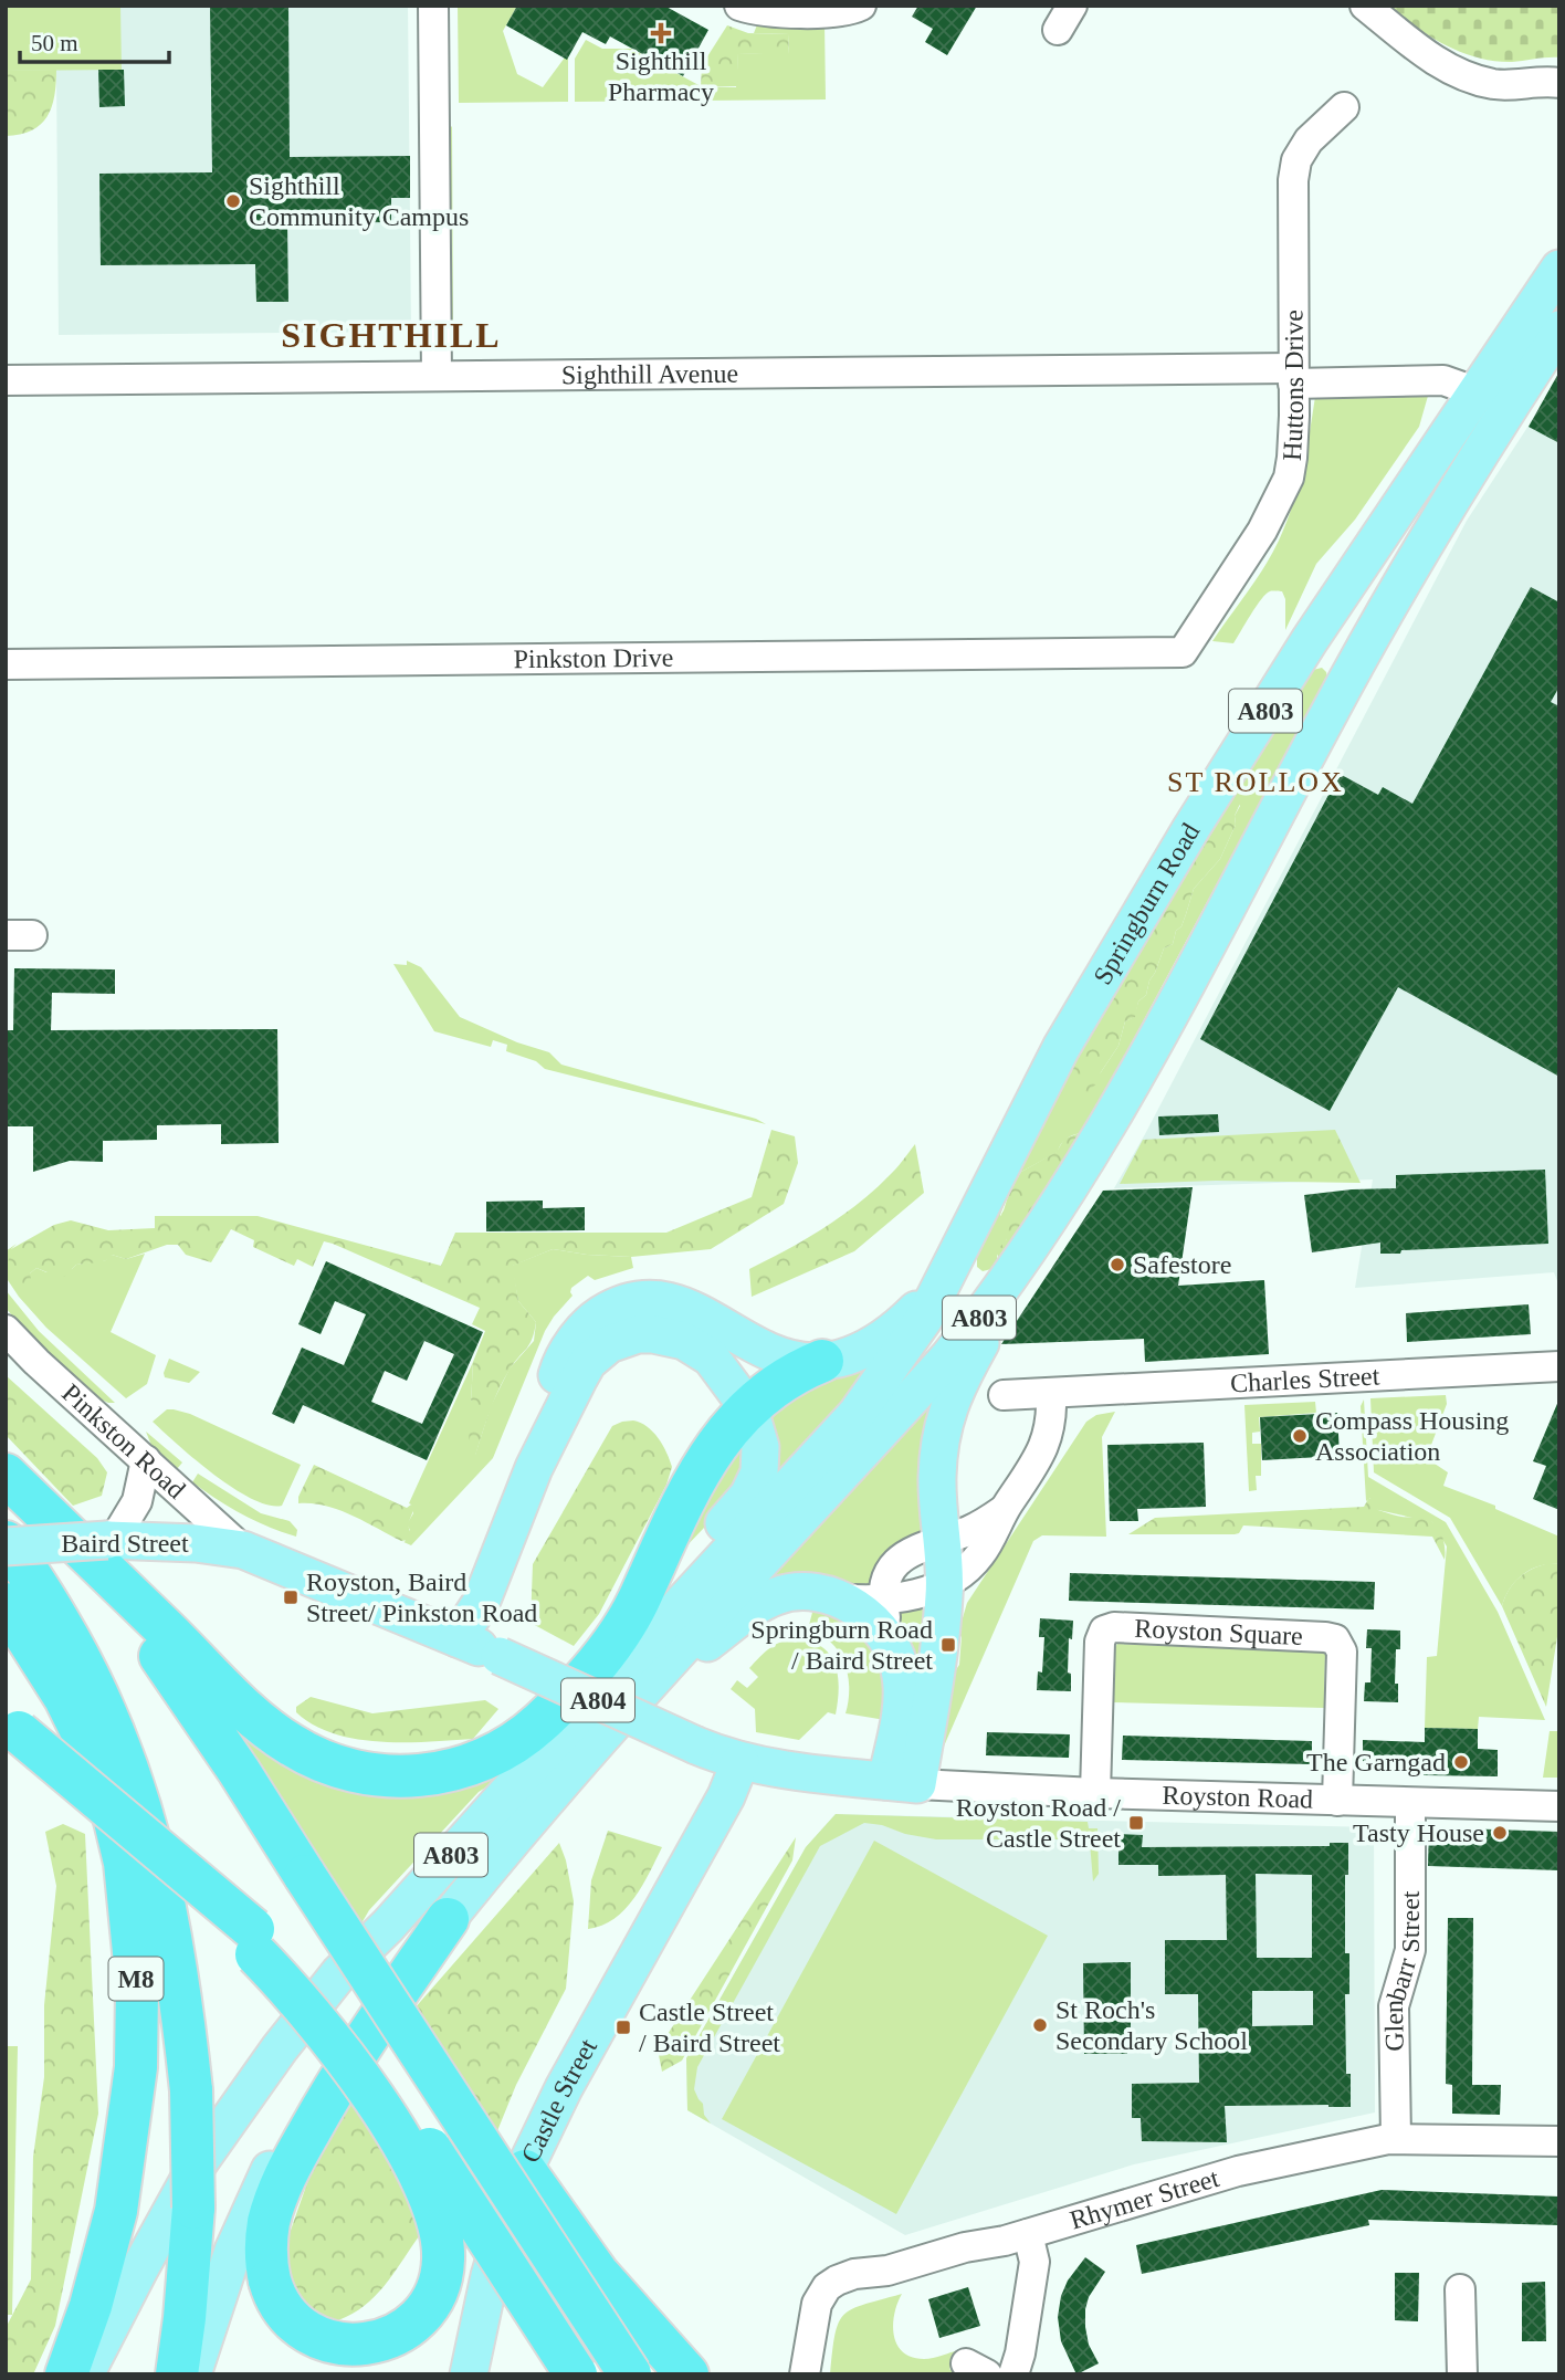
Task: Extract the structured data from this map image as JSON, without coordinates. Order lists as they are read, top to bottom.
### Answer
{
  "streets": {
    "highway": ["M8"],
    "main road": [
      "A803",
      "Springburn Road",
      "Baird Street",
      "A804",
      "Castle Street"
    ],
    "street": [
      "Sighthill Avenue",
      "Huttons Drive",
      "Pinkston Drive",
      "Charles Street",
      "Pinkston Road",
      "Royston Square",
      "Royston Road",
      "Glenbarr Street",
      "Rhymer Street"
    ]
  },
  "crossings": [
    ["Sighthill Avenue", "Huttons Drive"],
    ["Sighthill Avenue", "Springburn Road"],
    ["Huttons Drive", "Pinkston Drive"],
    ["A803", "Springburn Road"],
    ["A803", "A804"],
    ["A803", "M8"],
    ["Pinkston Road", "Baird Street"],
    ["Pinkston Road", "A804"],
    ["Baird Street", "A804"],
    ["Baird Street", "M8"],
    ["Royston Square", "Royston Road"],
    ["A804", "Royston Road"],
    ["A804", "Castle Street"],
    ["Royston Road", "Glenbarr Street"],
    ["Glenbarr Street", "Rhymer Street"]
  ],
  "districts": ["SIGHTHILL", "ST ROLLOX"],
  "places": {
    "health": ["Sighthill Pharmacy"],
    "other": [
      "Sighthill Community Campus",
      "Safestore",
      "Compass Housing Association",
      "The Garngad",
      "Tasty House",
      "St Roch's Secondary School"
    ],
    "transit": [
      "Royston, Baird Street/ Pinkston Road",
      "Springburn Road / Baird Street",
      "Royston Road / Castle Street",
      "Castle Street / Baird Street"
    ]
  },
  "scale_bar": "50 m"
}
